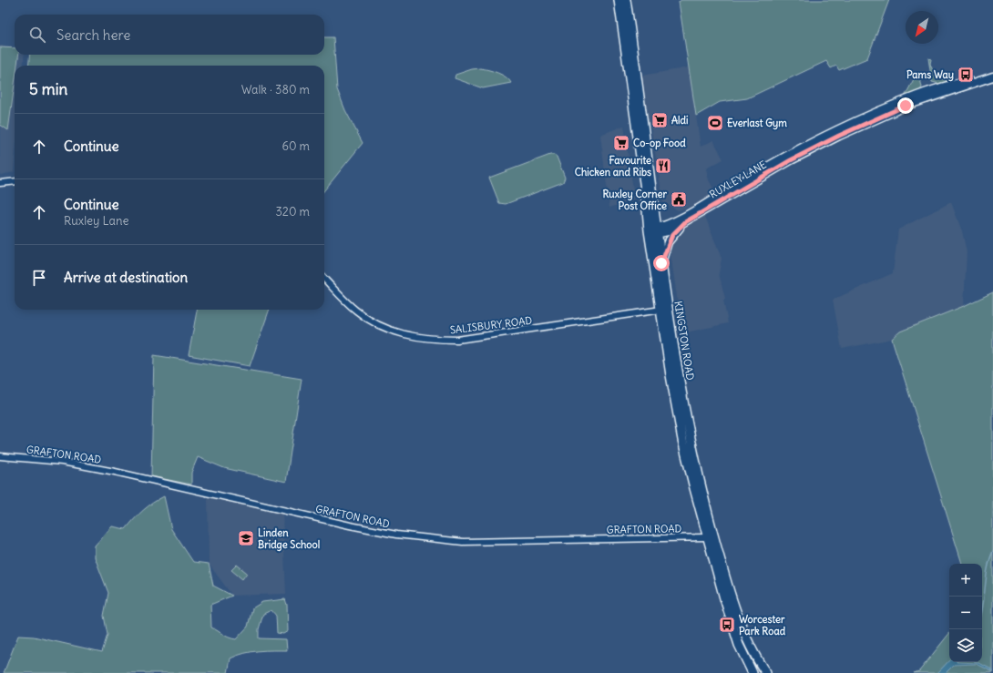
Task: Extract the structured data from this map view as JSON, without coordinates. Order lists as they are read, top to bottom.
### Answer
{
  "streets": {
    "highway": ["KINGSTON ROAD"],
    "main road": ["RUXLEY LANE"],
    "street": ["SALISBURY ROAD", "GRAFTON ROAD"]
  },
  "crossings": [
    ["RUXLEY LANE", "KINGSTON ROAD"],
    ["SALISBURY ROAD", "KINGSTON ROAD"],
    ["KINGSTON ROAD", "GRAFTON ROAD"]
  ],
  "places": {
    "bus stop": ["Pams Way", "Worcester Park Road"],
    "supermarket": ["Aldi", "Co-op Food"],
    "sports": ["Everlast Gym"],
    "restaurant": ["Favourite Chicken and Ribs"],
    "public building": ["Ruxley Corner Post Office"],
    "school or university": ["Linden Bridge School"]
  },
  "north": "bottom left",
  "page": {
    "search": "Search here",
    "heading": ["5 min", "Walk · 380 m"],
    "list": [
      ["Continue", "60 m"],
      ["Continue", "Ruxley Lane", "320 m"],
      "Arrive at destination"
    ],
    "map_buttons": ["+", "−"]
  }
}
